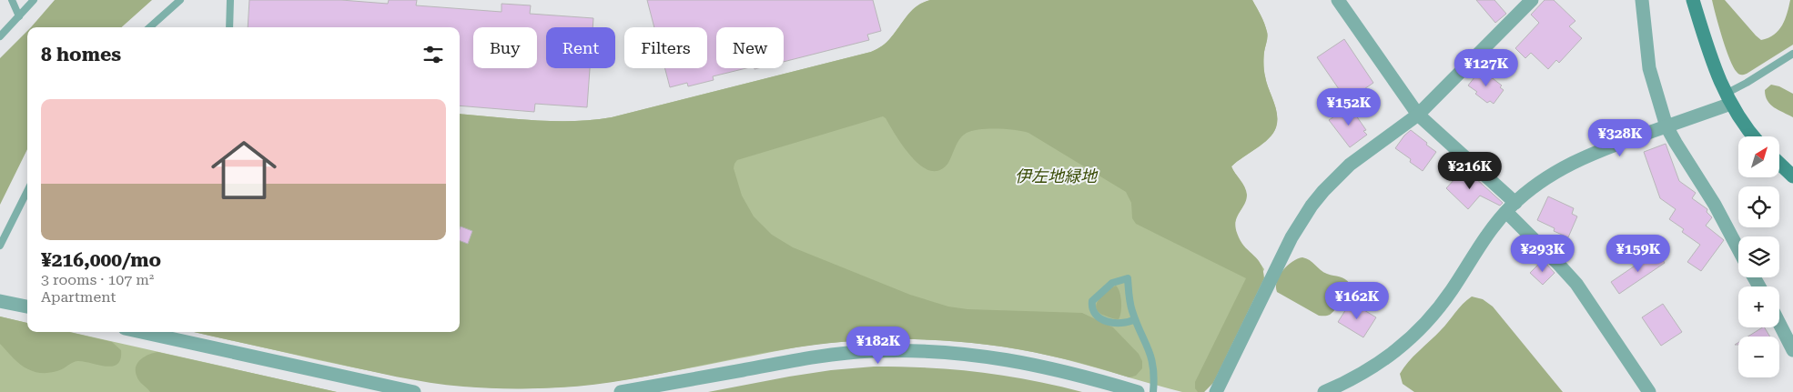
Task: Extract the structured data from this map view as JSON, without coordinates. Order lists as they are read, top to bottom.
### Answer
{
  "parks": ["伊左地緑地"],
  "north": "top right",
  "page": {
    "chip": [
      "Buy",
      "Rent",
      "Filters",
      "New"
    ],
    "heading": "8 homes",
    "price": [
      "¥127K",
      "¥152K",
      "¥328K",
      "¥216K",
      "¥293K",
      "¥159K",
      "¥162K",
      "¥182K"
    ],
    "list": [
      {
        "name": "¥216,000/mo",
        "note": "3 rooms · 107 m² · Apartment"
      }
    ],
    "map_buttons": ["+", "−"]
  }
}
